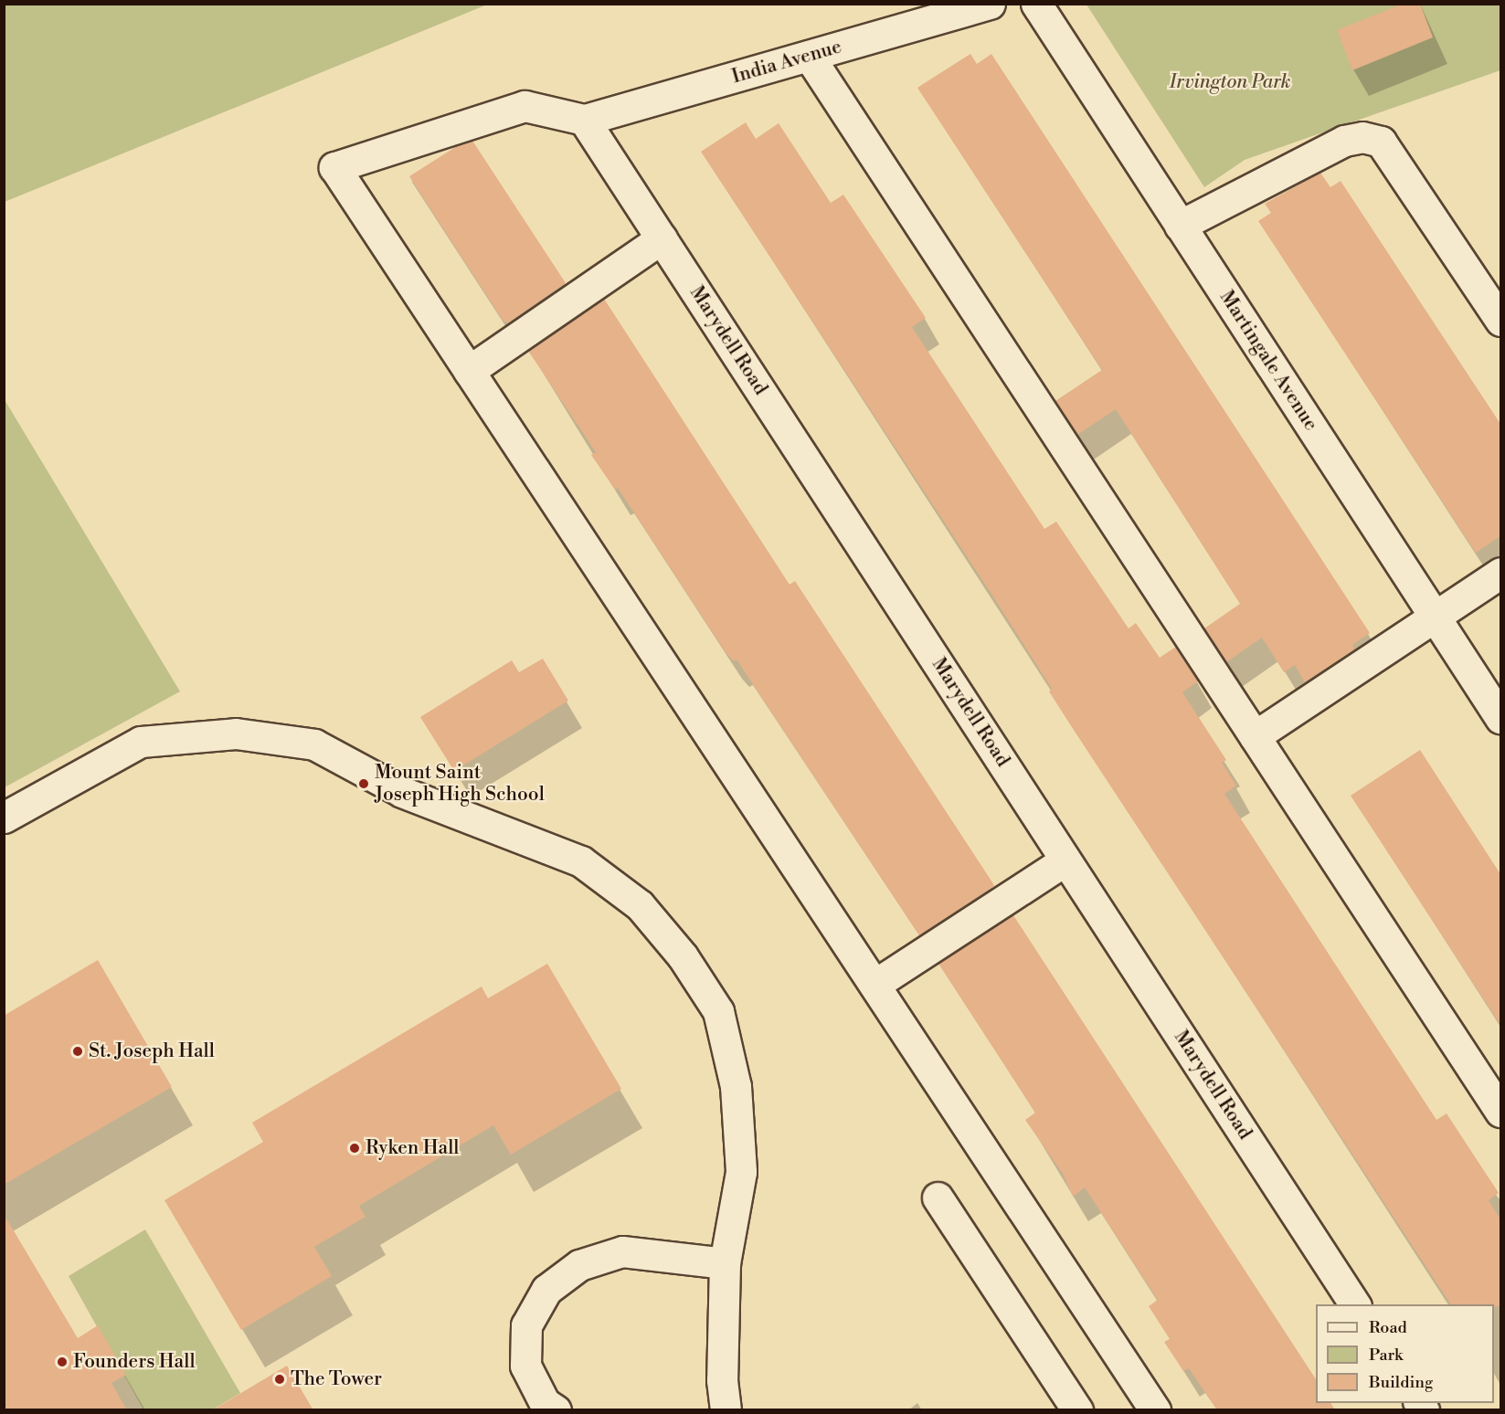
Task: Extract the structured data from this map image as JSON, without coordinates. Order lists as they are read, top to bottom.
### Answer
{
  "streets": {
    "street": ["India Avenue", "Marydell Road", "Martingale Avenue"]
  },
  "crossings": [
    ["India Avenue", "Marydell Road"]
  ],
  "parks": ["Irvington Park"],
  "places": [
    "Mount Saint Joseph High School",
    "St. Joseph Hall",
    "Ryken Hall",
    "Founders Hall",
    "The Tower"
  ],
  "legend": ["Road", "Park", "Building"]
}
